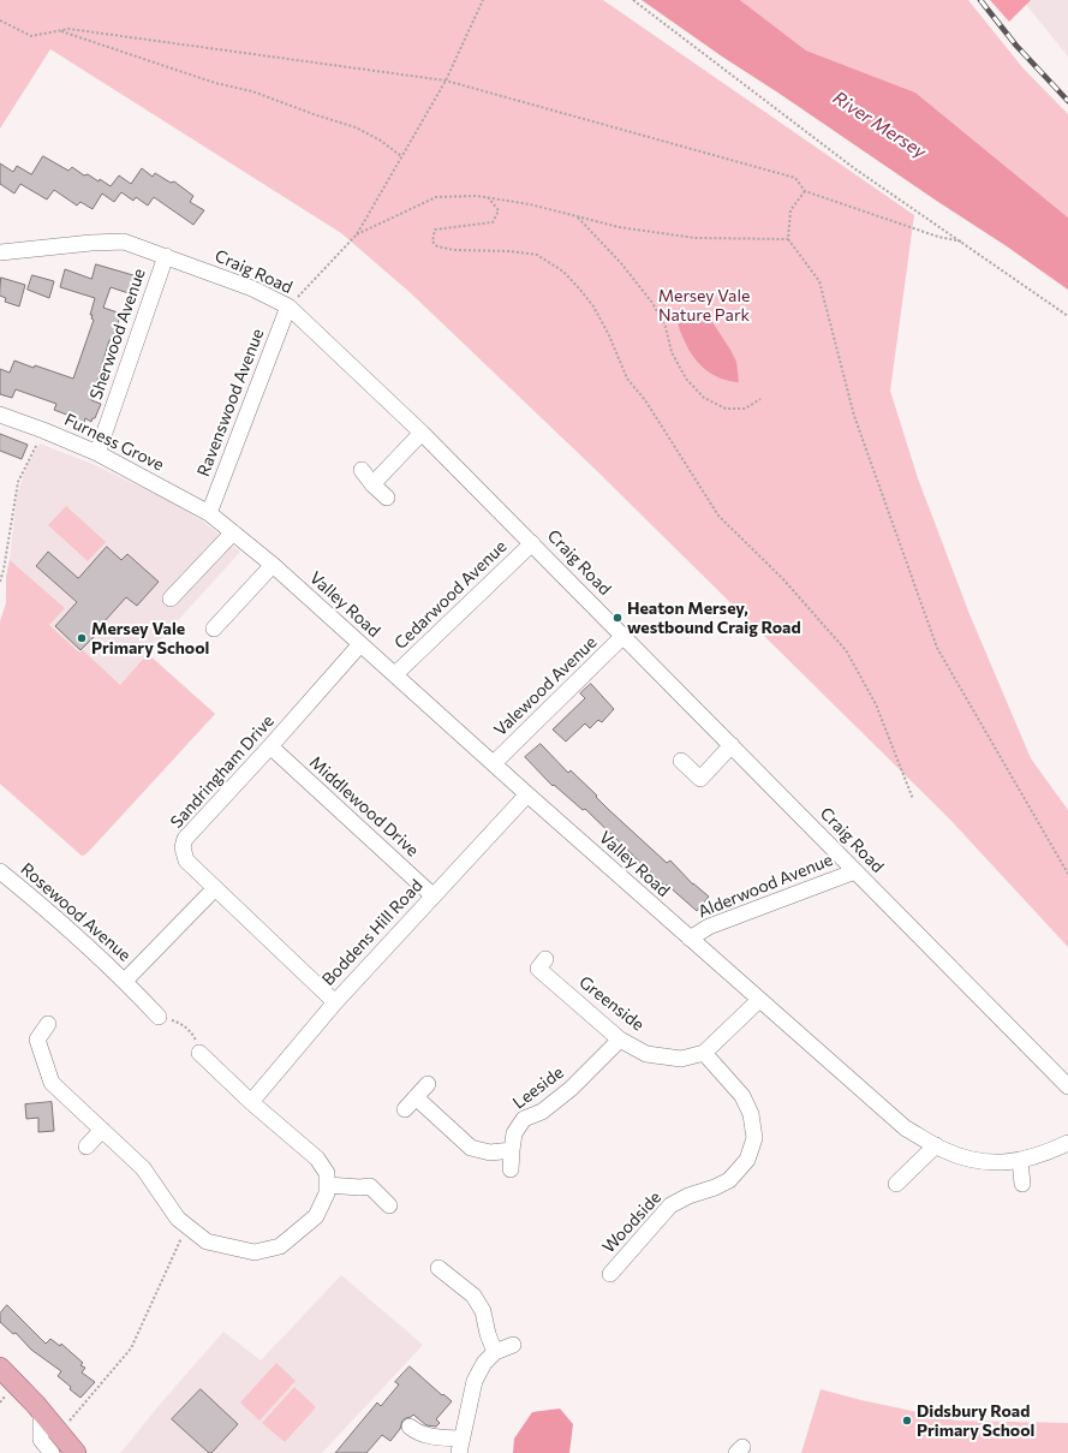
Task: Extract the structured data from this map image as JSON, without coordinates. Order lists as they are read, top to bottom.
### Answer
{
  "streets": {
    "street": [
      "Craig Road",
      "Sherwood Avenue",
      "Ravenswood Avenue",
      "Furness Grove",
      "Cedarwood Avenue",
      "Valley Road",
      "Valewood Avenue",
      "Sandringham Drive",
      "Middlewood Drive",
      "Alderwood Avenue",
      "Rosewood Avenue",
      "Boddens Hill Road",
      "Greenside",
      "Leeside",
      "Woodside"
    ]
  },
  "crossings": [
    ["Craig Road", "Sherwood Avenue"],
    ["Craig Road", "Ravenswood Avenue"],
    ["Craig Road", "Cedarwood Avenue"],
    ["Craig Road", "Valewood Avenue"],
    ["Craig Road", "Alderwood Avenue"],
    ["Sherwood Avenue", "Furness Grove"],
    ["Ravenswood Avenue", "Furness Grove"],
    ["Ravenswood Avenue", "Valley Road"],
    ["Furness Grove", "Valley Road"],
    ["Cedarwood Avenue", "Valley Road"],
    ["Valley Road", "Valewood Avenue"],
    ["Valley Road", "Sandringham Drive"],
    ["Valley Road", "Alderwood Avenue"],
    ["Valley Road", "Boddens Hill Road"],
    ["Valley Road", "Greenside"],
    ["Sandringham Drive", "Middlewood Drive"],
    ["Sandringham Drive", "Rosewood Avenue"],
    ["Sandringham Drive", "Boddens Hill Road"],
    ["Middlewood Drive", "Boddens Hill Road"],
    ["Greenside", "Leeside"],
    ["Greenside", "Woodside"]
  ],
  "water": ["River Mersey"],
  "parks": ["Mersey Vale Nature Park"],
  "places": ["Heaton Mersey, westbound Craig Road", "Mersey Vale Primary School", "Didsbury Road Primary School"]
}
